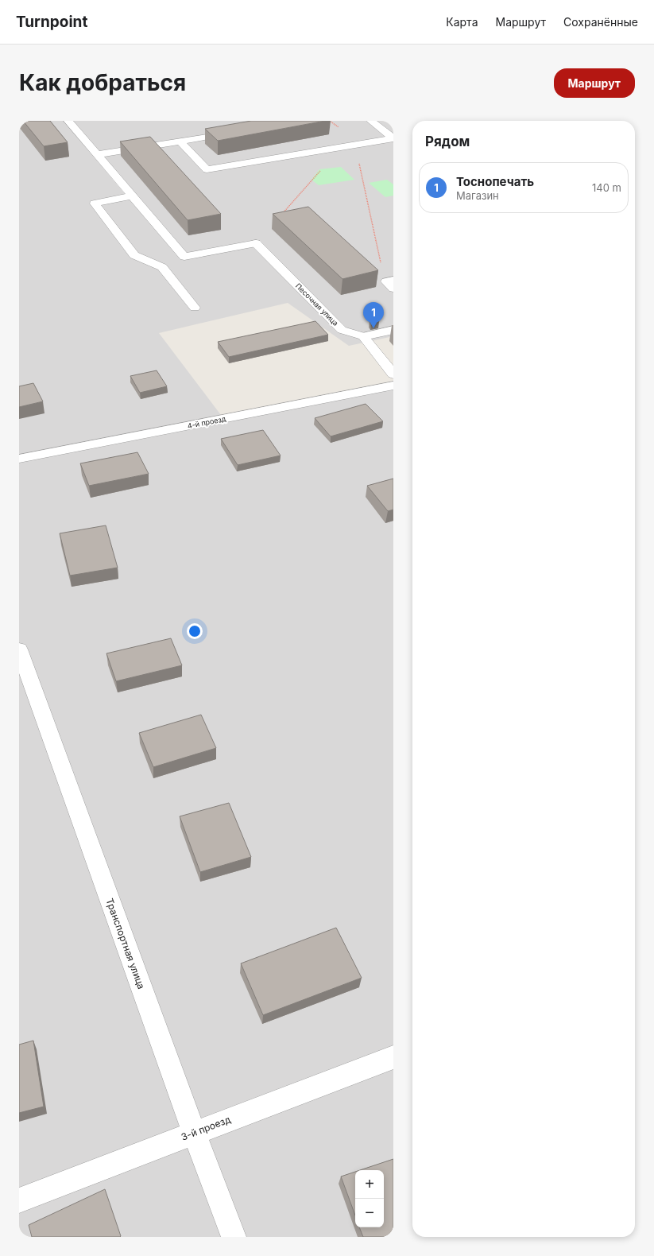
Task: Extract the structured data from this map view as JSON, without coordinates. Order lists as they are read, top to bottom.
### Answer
{
  "streets": {
    "street": [
      "Песочная улица",
      "4-й проезд",
      "Транспортная улица",
      "3-й проезд"
    ]
  },
  "crossings": [
    ["Транспортная улица", "3-й проезд"]
  ],
  "page": {
    "header": "Turnpoint",
    "nav": ["Карта", "Маршрут", "Сохранённые"],
    "buttons": "Маршрут",
    "title": "Как добраться",
    "heading": "Рядом",
    "list": [
      {
        "mark": "1",
        "name": "Тоснопечать",
        "note": "Магазин",
        "value": "140 m"
      }
    ],
    "pins": "1",
    "map_buttons": ["+", "−"]
  }
}
